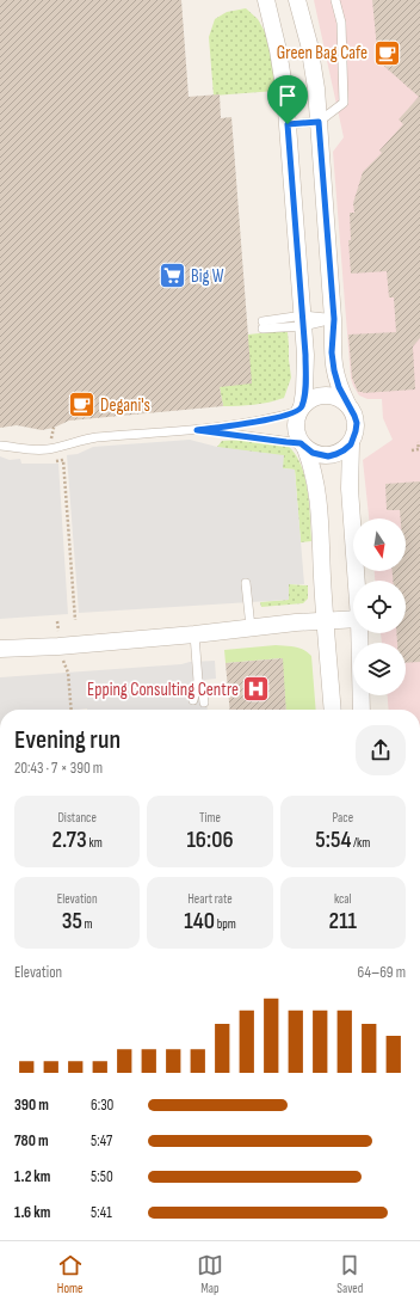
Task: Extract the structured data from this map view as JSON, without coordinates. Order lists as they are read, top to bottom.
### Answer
{
  "places": {
    "cafe": ["Green Bag Cafe", "Degani's"],
    "supermarket": ["Big W"],
    "hospital": ["Epping Consulting Centre"]
  },
  "north": "bottom",
  "page": {
    "heading": ["Evening run", "20:43 · 7 × 390 m"],
    "stats": [
      ["Distance", "2.73 km"],
      ["Time", "16:06"],
      ["Pace", "5:54 /km"],
      ["Elevation", "35 m"],
      ["Heart rate", "140 bpm"],
      ["kcal", "211"]
    ],
    "chart": ["Elevation", "64–69 m"],
    "list": [
      {
        "name": "390 m",
        "note": "6:30"
      },
      {
        "name": "780 m",
        "note": "5:47"
      },
      {
        "name": "1.2 km",
        "note": "5:50"
      },
      {
        "name": "1.6 km",
        "note": "5:41"
      }
    ],
    "tabs": ["Home", "Map", "Saved"]
  }
}
